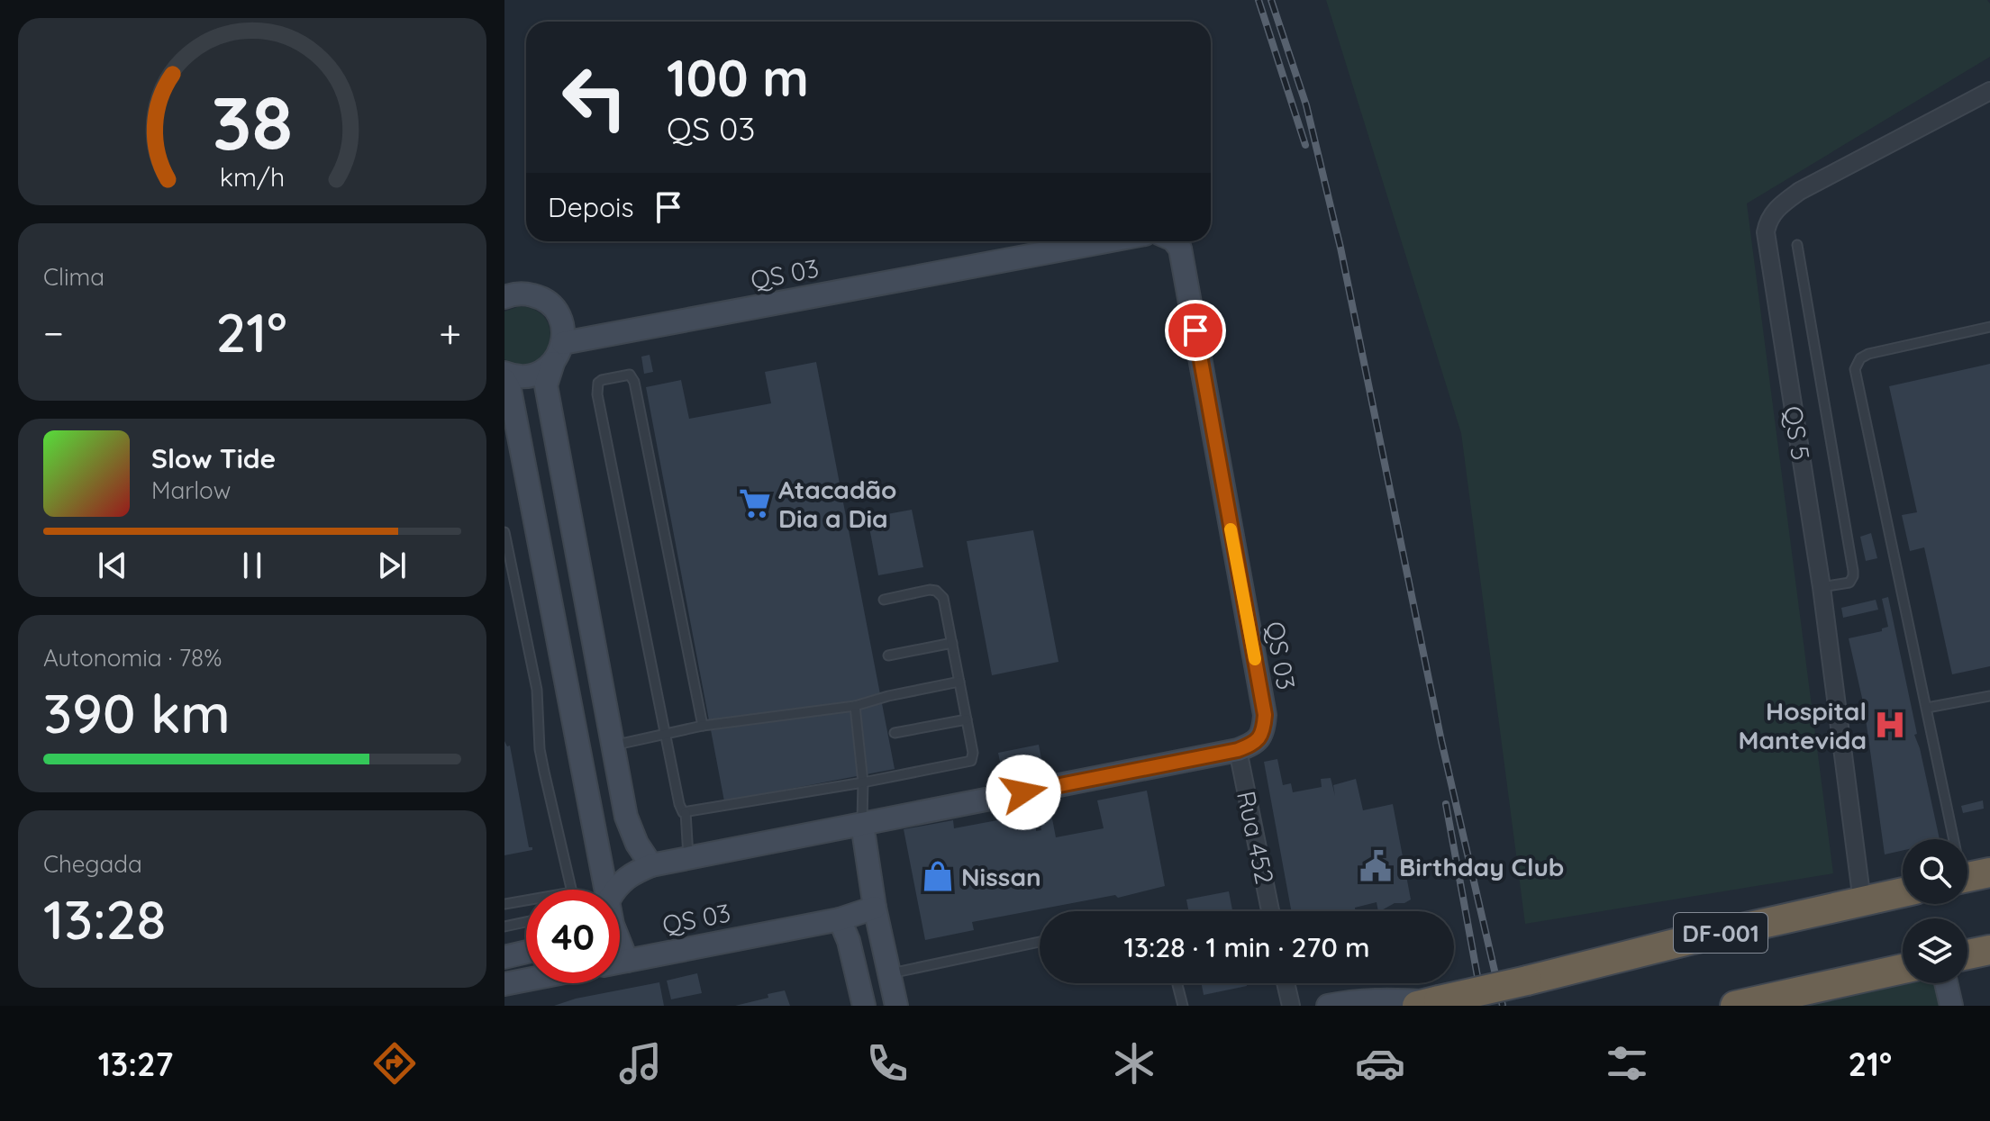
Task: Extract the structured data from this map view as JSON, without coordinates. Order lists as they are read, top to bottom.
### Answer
{
  "streets": {
    "highway": ["DF-001"],
    "main road": ["QS 03"],
    "street": ["QS 5", "Rua 452"]
  },
  "crossings": [
    ["QS 03", "Rua 452"],
    ["QS 5", "DF-001"]
  ],
  "places": {
    "supermarket": ["Atacadão Dia a Dia"],
    "hospital": ["Hospital Mantevida"],
    "public building": ["Birthday Club"],
    "shop": ["Nissan"]
  },
  "page": {
    "turn": ["100 m", "QS 03"],
    "then": "Depois",
    "tile": [
      "Clima",
      ["Autonomia · 78%", "390 km"],
      ["Chegada", "13:28"]
    ],
    "heat": ["−", "21°", "+"],
    "song": ["Slow Tide", "Marlow"],
    "limit": "40",
    "trip": "13:28 · 1 min · 270 m",
    "tabs": ["13:27", "21°"],
    "gauge": ["38", "km/h"]
  }
}
